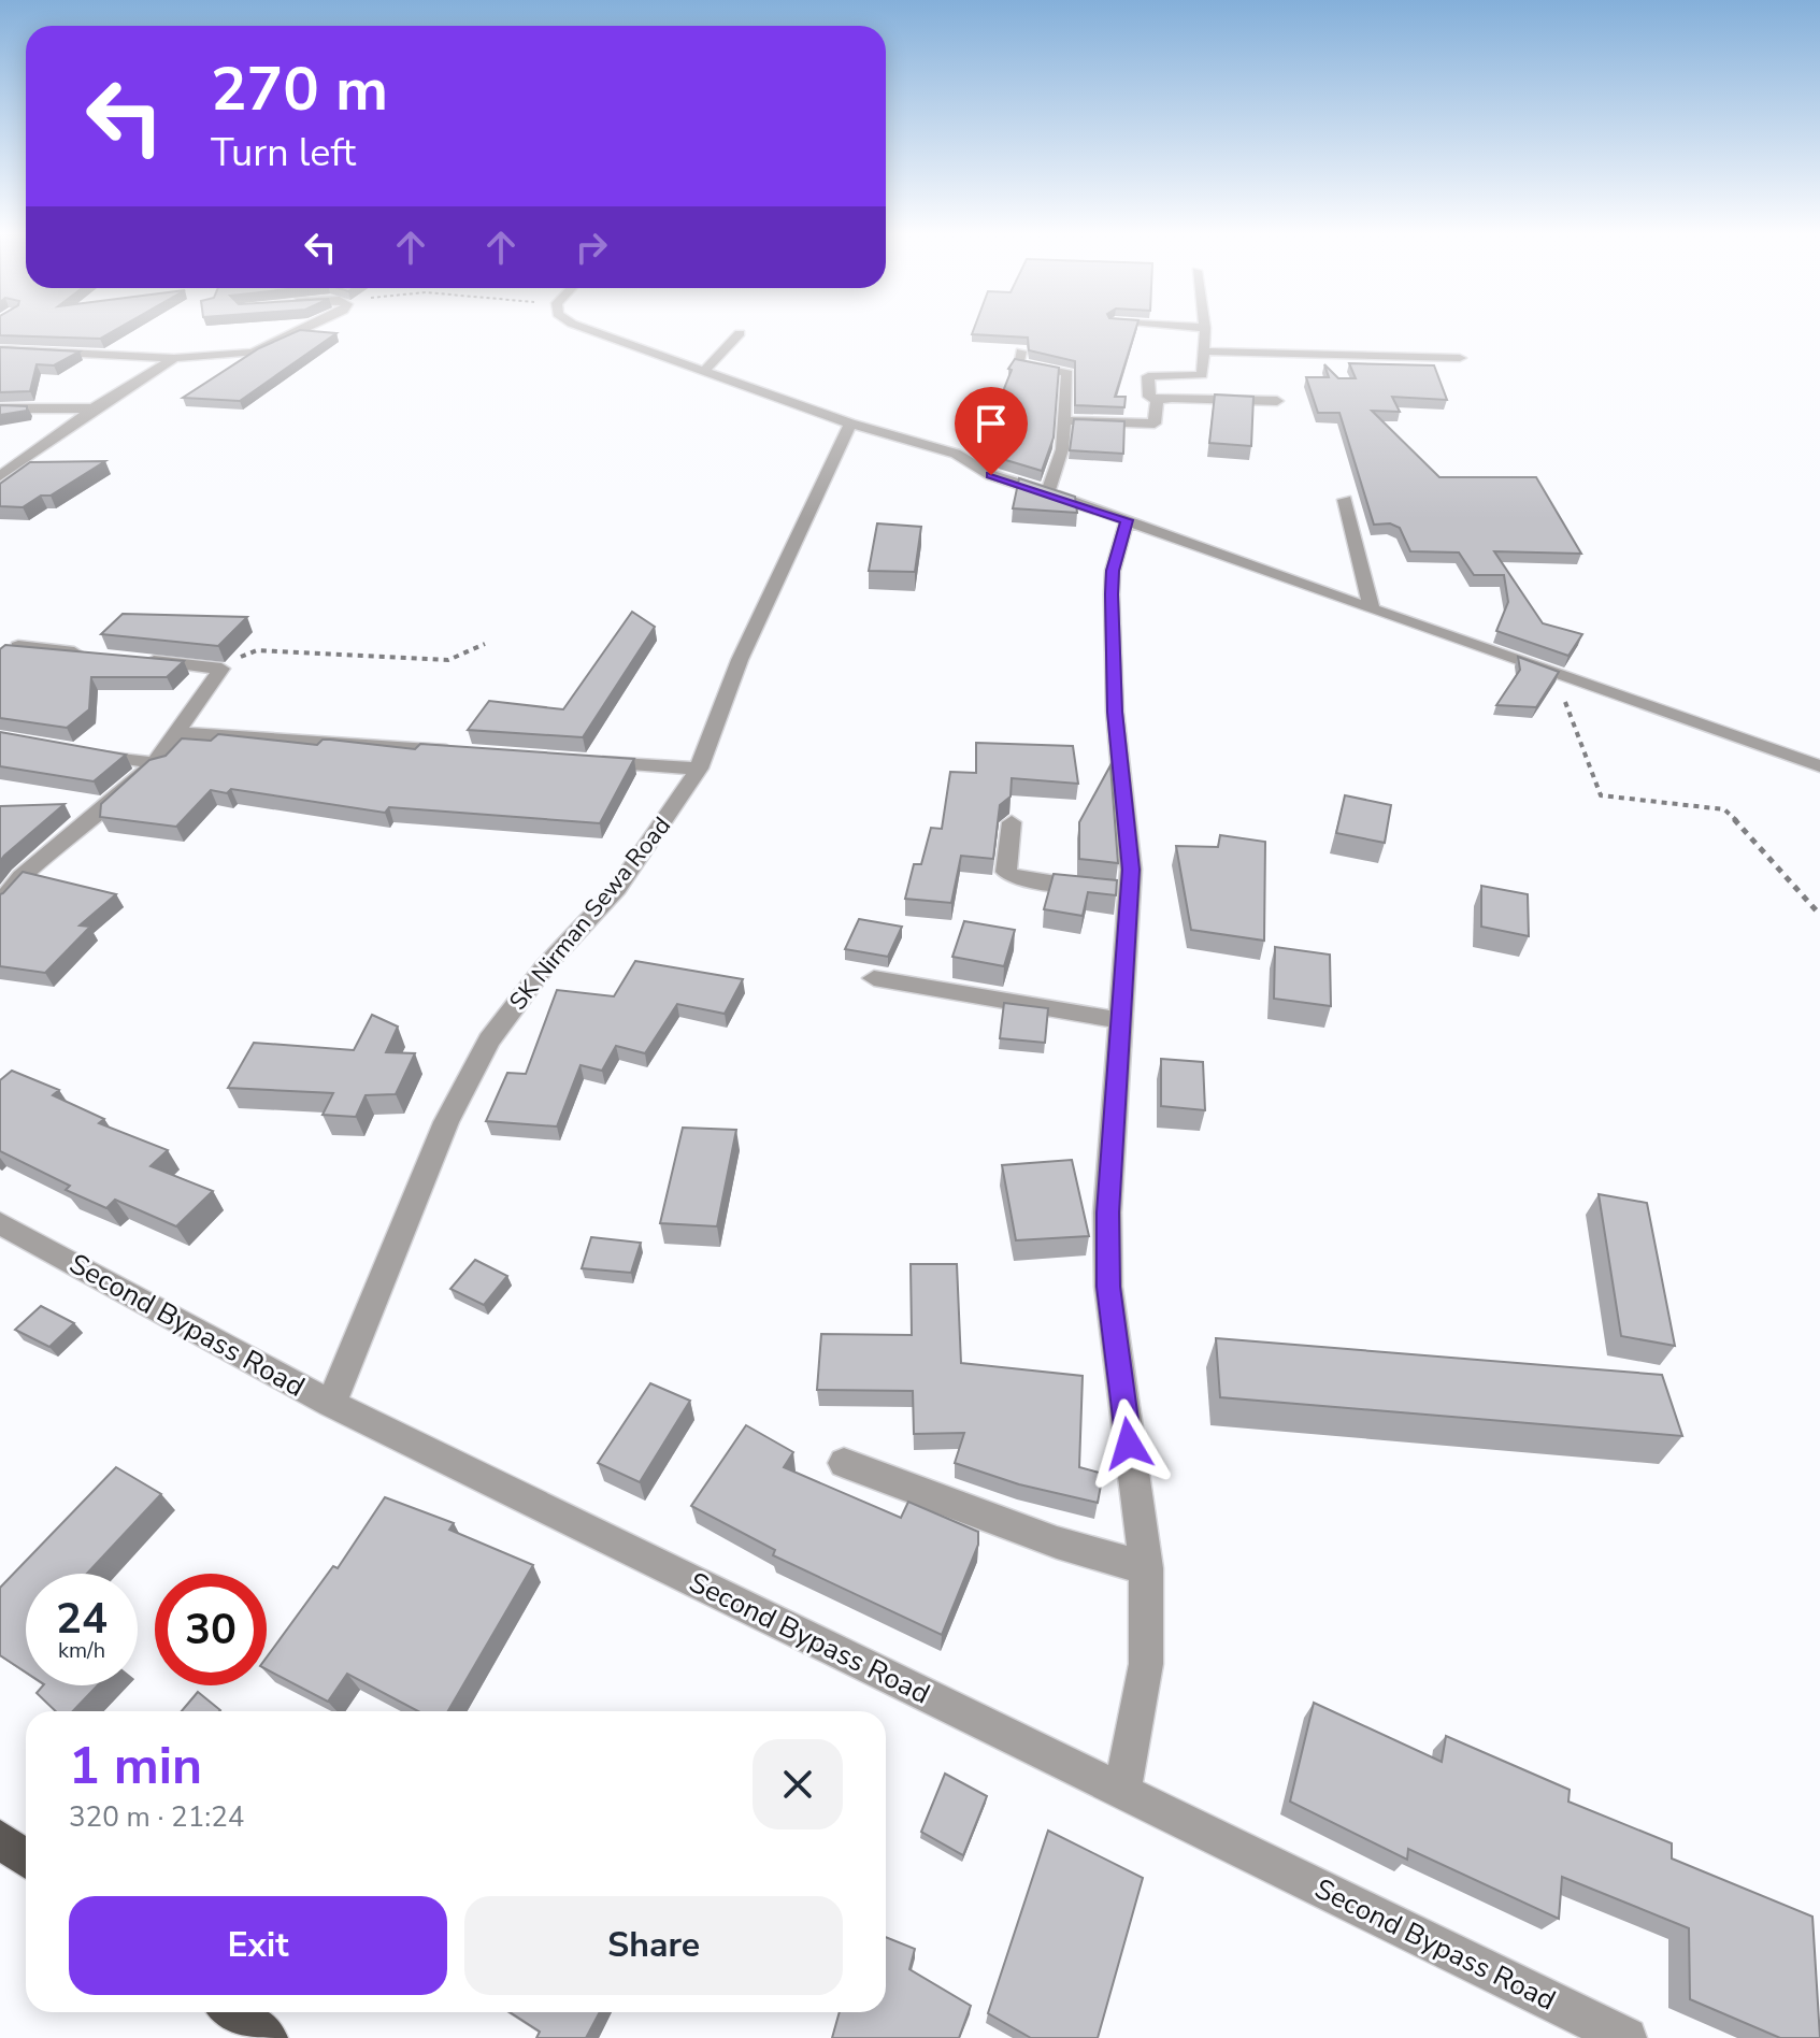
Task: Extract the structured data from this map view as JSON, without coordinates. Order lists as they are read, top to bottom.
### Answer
{
  "streets": {
    "street": ["SK Nirman Sewa Road", "Second Bypass Road"]
  },
  "crossings": [
    ["SK Nirman Sewa Road", "Second Bypass Road"]
  ],
  "page": {
    "turn": ["270 m", "Turn left"],
    "speed": "24 km/h",
    "limit": "30",
    "heading": ["1 min", "320 m · 21:24"],
    "buttons": ["Exit", "Share"]
  }
}
